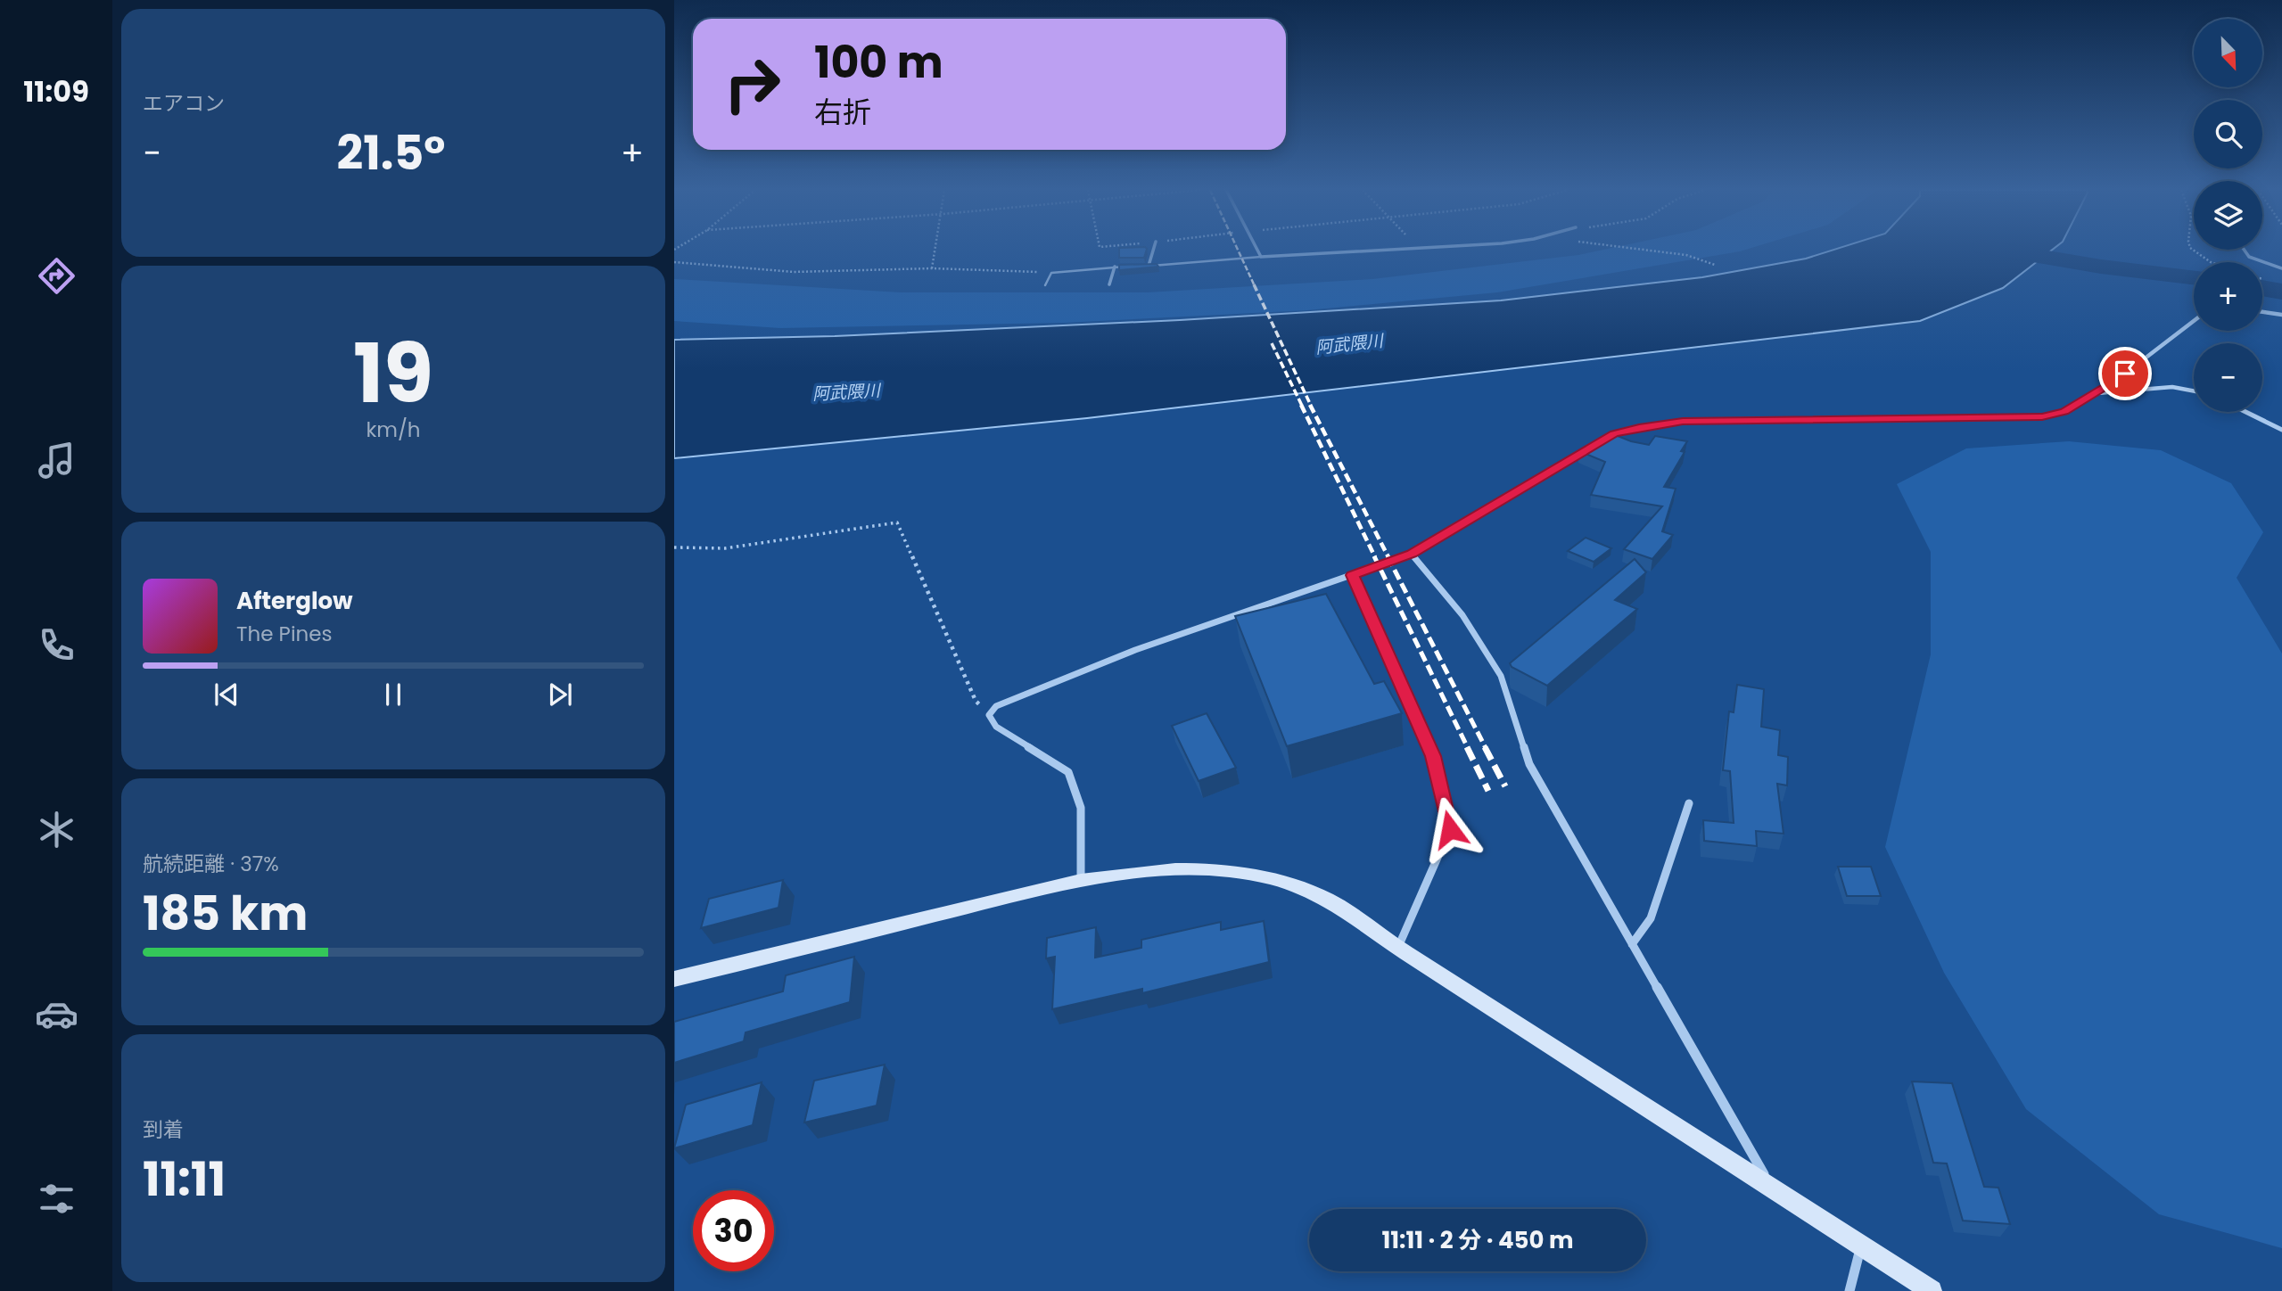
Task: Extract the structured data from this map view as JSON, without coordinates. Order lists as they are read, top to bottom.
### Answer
{
  "water": ["阿武隈川"],
  "north": "bottom right",
  "page": {
    "tabs": "11:09",
    "tile": [
      "エアコン",
      ["19", "km/h"],
      ["航続距離 · 37%", "185 km"],
      ["到着", "11:11"]
    ],
    "map_buttons": ["+", "−"],
    "turn": ["100 m", "右折"],
    "heat": ["−", "21.5°", "+"],
    "song": ["Afterglow", "The Pines"],
    "limit": "30",
    "trip": "11:11 · 2 分 · 450 m"
  }
}
